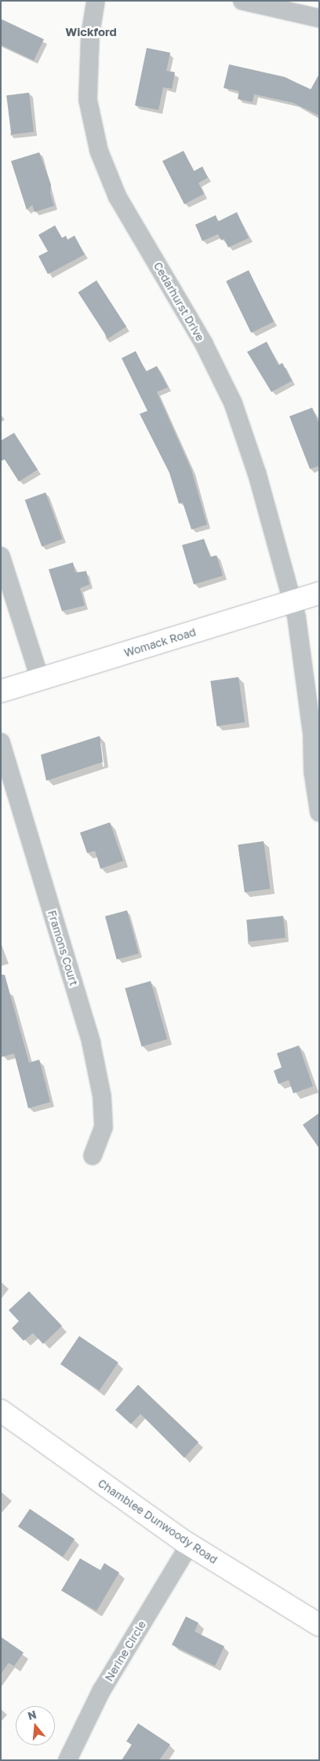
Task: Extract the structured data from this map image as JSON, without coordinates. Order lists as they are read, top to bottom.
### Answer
{
  "streets": {
    "street": [
      "Cedarhurst Drive",
      "Womack Road",
      "Framons Court",
      "Chamblee Dunwoody Road",
      "Nerine Circle"
    ]
  },
  "crossings": [
    ["Cedarhurst Drive", "Womack Road"],
    ["Chamblee Dunwoody Road", "Nerine Circle"]
  ],
  "districts": ["Wickford"],
  "north": "top"
}
